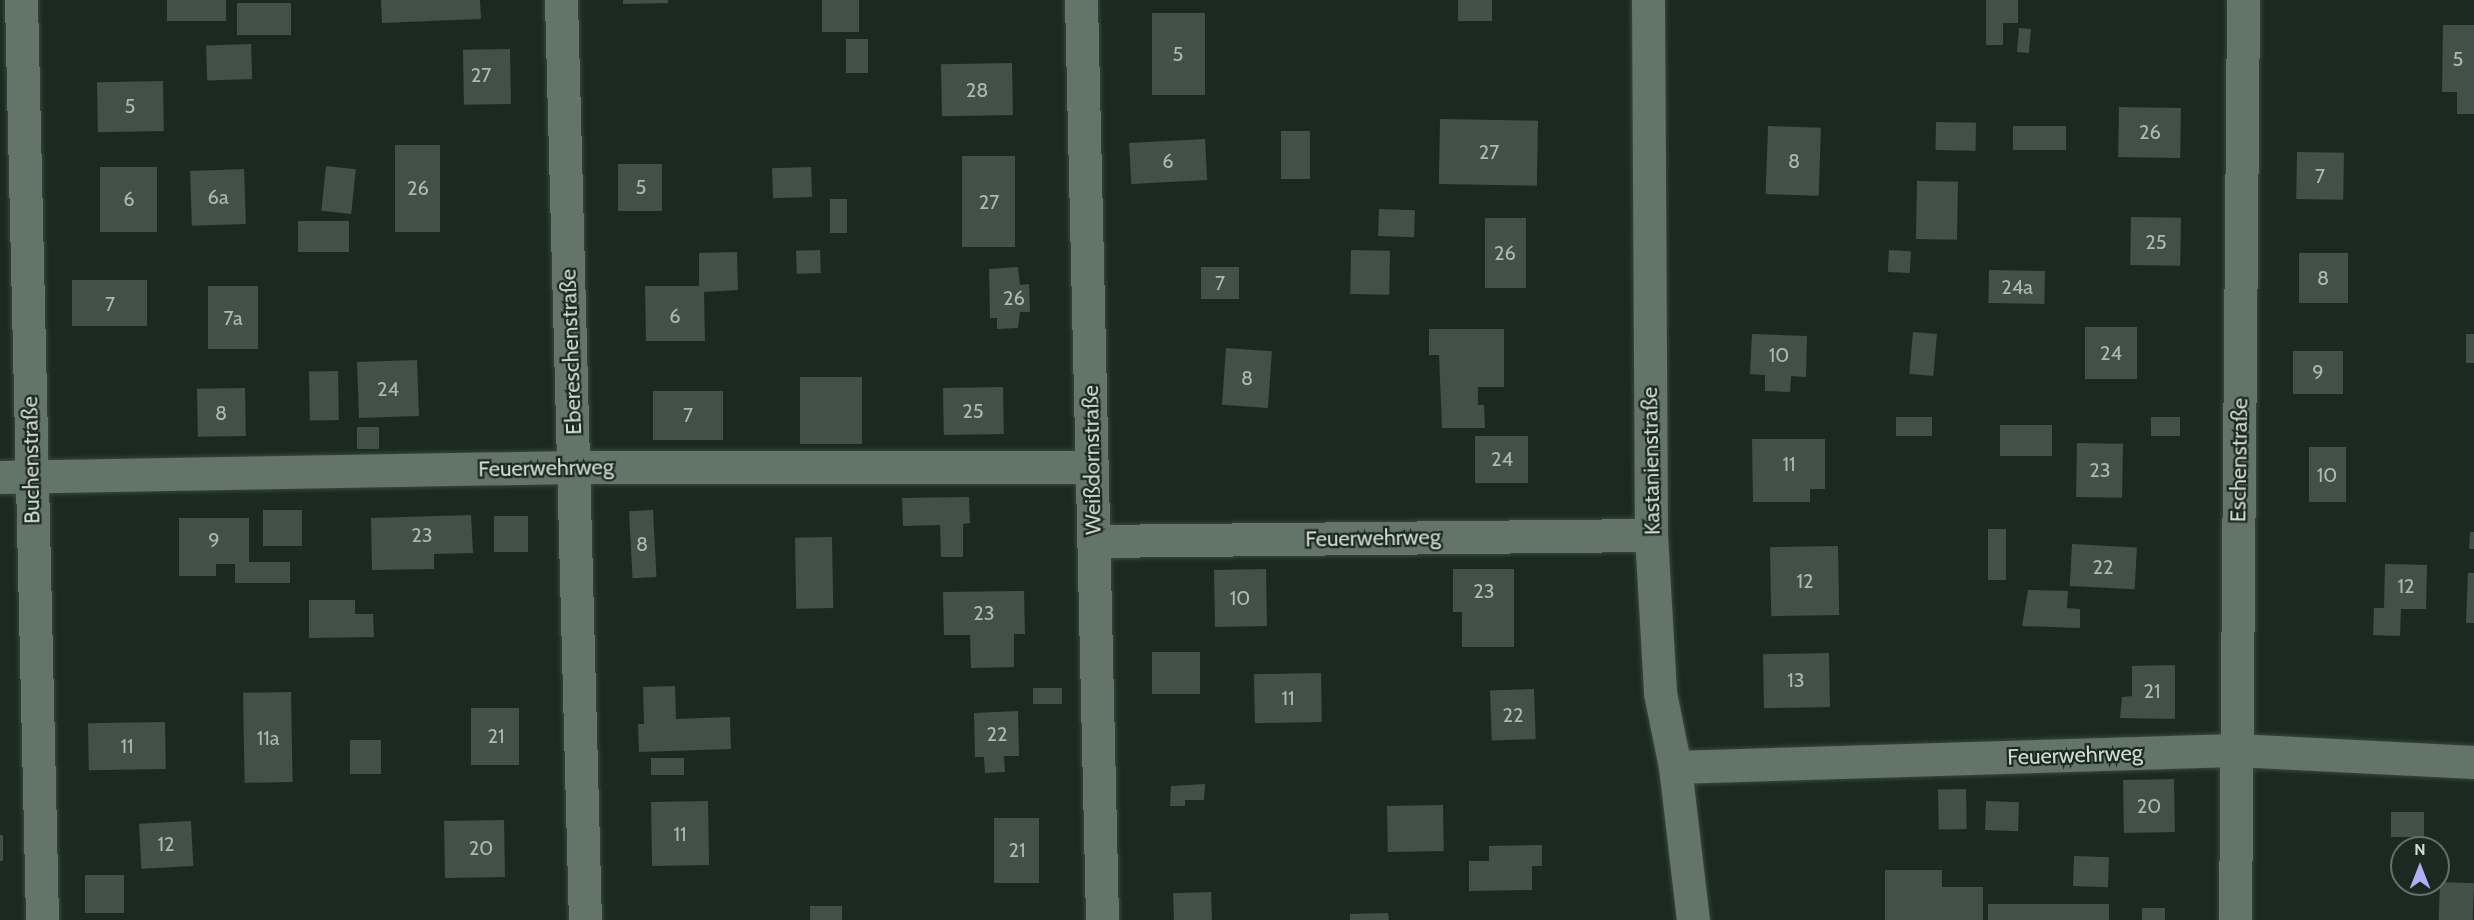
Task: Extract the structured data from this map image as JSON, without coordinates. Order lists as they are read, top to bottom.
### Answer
{
  "streets": {
    "street": [
      "Ebereschenstraße",
      "Buchenstraße",
      "Weißdornstraße",
      "Eschenstraße",
      "Kastanienstraße",
      "Feuerwehrweg"
    ]
  },
  "crossings": [
    ["Ebereschenstraße", "Feuerwehrweg"],
    ["Buchenstraße", "Feuerwehrweg"],
    ["Weißdornstraße", "Feuerwehrweg"],
    ["Eschenstraße", "Feuerwehrweg"],
    ["Kastanienstraße", "Feuerwehrweg"]
  ],
  "house_numbers": [
    "5",
    "5",
    "27",
    "28",
    "5",
    "26",
    "27",
    "6",
    "8",
    "7",
    "5",
    "26",
    "6a",
    "6",
    "27",
    "25",
    "26",
    "8",
    "7",
    "24a",
    "26",
    "7",
    "6",
    "7a",
    "24",
    "10",
    "9",
    "8",
    "24",
    "25",
    "8",
    "7",
    "24",
    "11",
    "23",
    "10",
    "23",
    "9",
    "8",
    "22",
    "12",
    "12",
    "23",
    "10",
    "23",
    "13",
    "21",
    "11",
    "22",
    "22",
    "21",
    "11a",
    "11",
    "20",
    "11",
    "12",
    "20",
    "21"
  ],
  "north": "top"
}
